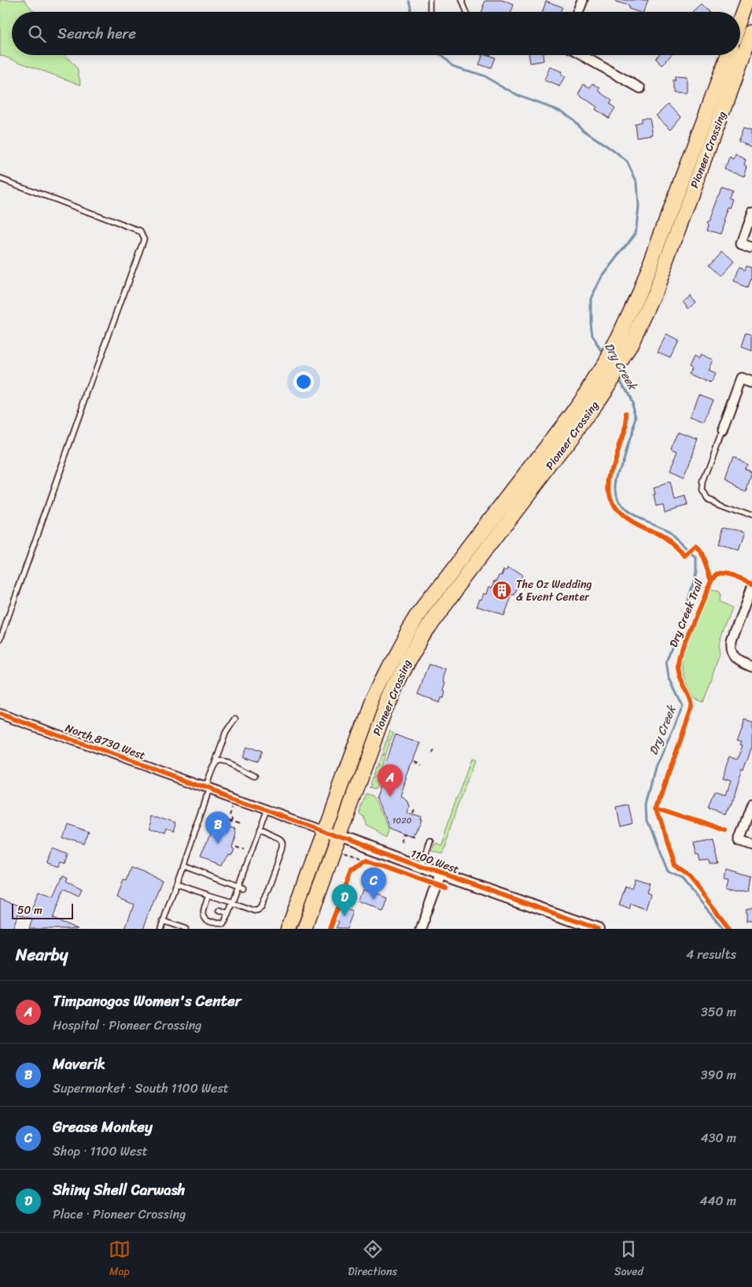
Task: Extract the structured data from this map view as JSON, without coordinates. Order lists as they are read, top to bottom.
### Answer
{
  "streets": {
    "highway": ["Pioneer Crossing"],
    "street": ["North 8730 West", "1100 West"],
    "cycle path": ["Dry Creek Trail"]
  },
  "crossings": [
    ["Pioneer Crossing", "1100 West"],
    ["North 8730 West", "1100 West"]
  ],
  "water": ["Dry Creek"],
  "places": {
    "building": ["The Oz Wedding & Event Center"]
  },
  "house_numbers": ["1020"],
  "scale_bar": "50 m",
  "page": {
    "search": "Search here",
    "pins": [
      "A",
      "B",
      "C",
      "D"
    ],
    "scale": "50 m",
    "heading": ["Nearby", "4 results"],
    "list": [
      {
        "mark": "A",
        "name": "Timpanogos Women's Center",
        "note": "Hospital · Pioneer Crossing",
        "value": "350 m"
      },
      {
        "mark": "B",
        "name": "Maverik",
        "note": "Supermarket · South 1100 West",
        "value": "390 m"
      },
      {
        "mark": "C",
        "name": "Grease Monkey",
        "note": "Shop · 1100 West",
        "value": "430 m"
      },
      {
        "mark": "D",
        "name": "Shiny Shell Carwash",
        "note": "Place · Pioneer Crossing",
        "value": "440 m"
      }
    ],
    "nav": ["Map", "Directions", "Saved"]
  }
}
